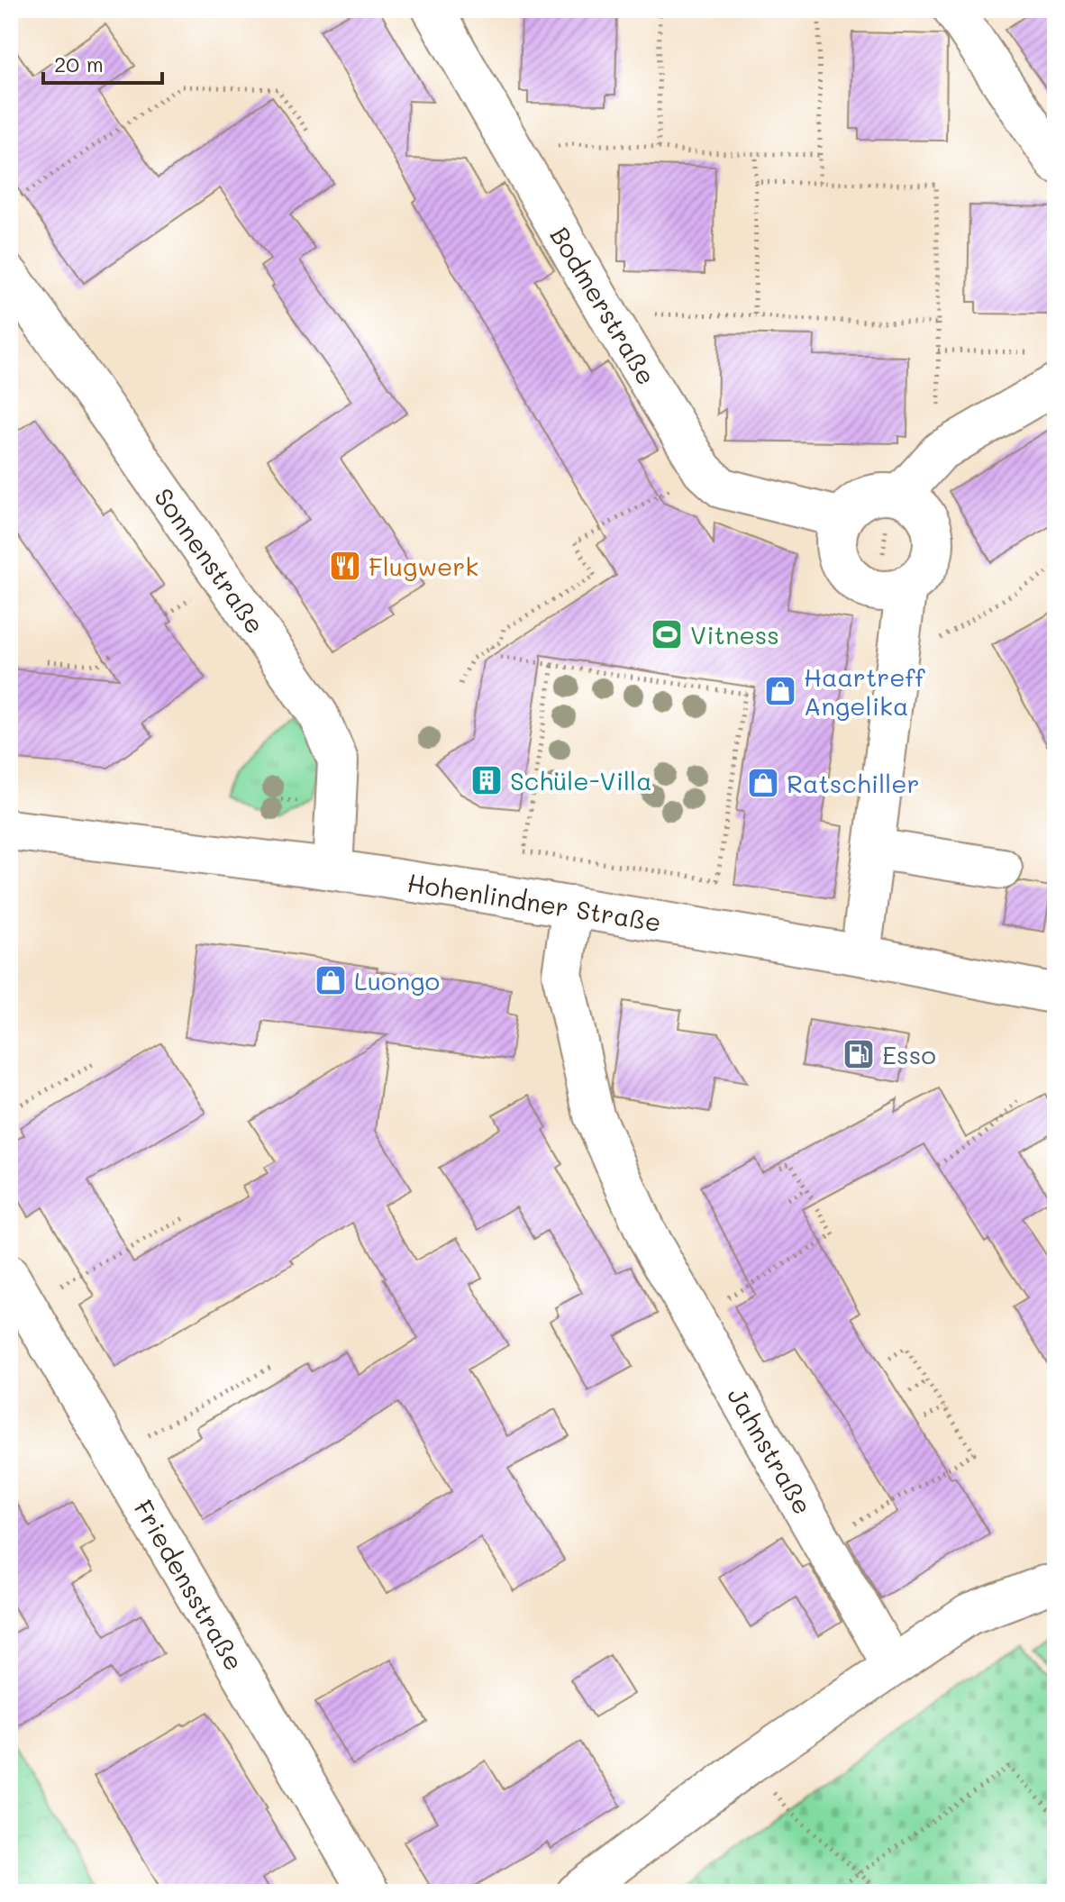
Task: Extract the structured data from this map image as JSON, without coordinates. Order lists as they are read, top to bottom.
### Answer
{
  "streets": {
    "street": [
      "Bodmerstraße",
      "Sonnenstraße",
      "Hohenlindner Straße",
      "Jahnstraße",
      "Friedensstraße"
    ]
  },
  "crossings": [
    ["Sonnenstraße", "Hohenlindner Straße"],
    ["Hohenlindner Straße", "Jahnstraße"]
  ],
  "places": {
    "restaurant": ["Flugwerk"],
    "sports": ["Vitness"],
    "shop": ["Haartreff Angelika", "Ratschiller", "Luongo"],
    "building": ["Schüle-Villa"],
    "fuel station": ["Esso"]
  },
  "scale_bar": "20 m"
}
